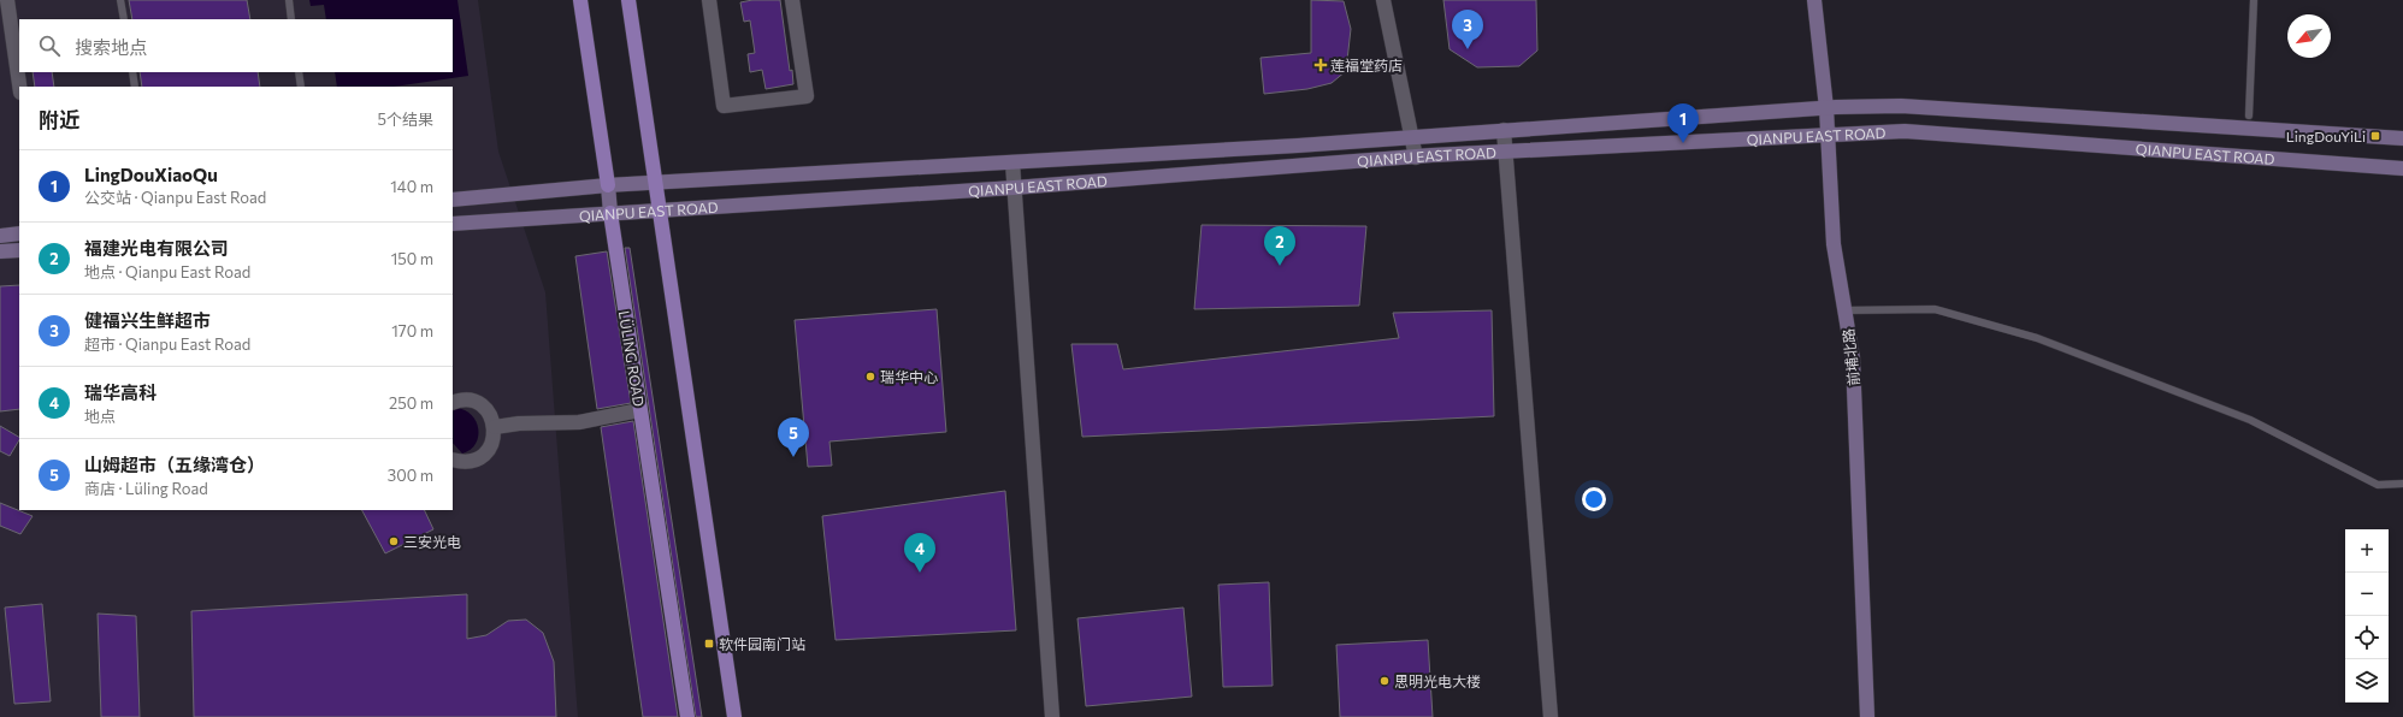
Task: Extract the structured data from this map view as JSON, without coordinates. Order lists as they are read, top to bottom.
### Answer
{
  "streets": {
    "main road": ["QIANPU EAST ROAD", "前埔北路", "LÜLING ROAD"]
  },
  "crossings": [
    ["QIANPU EAST ROAD", "前埔北路"],
    ["QIANPU EAST ROAD", "LÜLING ROAD"]
  ],
  "places": {
    "health": ["莲福堂药店"],
    "transit": ["LingDouYiLi", "软件园南门站"],
    "other": ["瑞华中心", "三安光电", "思明光电大楼"]
  },
  "north": "bottom left",
  "page": {
    "pins": [
      "3",
      "1",
      "2",
      "5",
      "4"
    ],
    "search": "搜索地点",
    "heading": ["附近", "5个结果"],
    "list": [
      {
        "mark": "1",
        "name": "LingDouXiaoQu",
        "note": "公交站 · Qianpu East Road",
        "value": "140 m"
      },
      {
        "mark": "2",
        "name": "福建光电有限公司",
        "note": "地点 · Qianpu East Road",
        "value": "150 m"
      },
      {
        "mark": "3",
        "name": "健福兴生鲜超市",
        "note": "超市 · Qianpu East Road",
        "value": "170 m"
      },
      {
        "mark": "4",
        "name": "瑞华高科",
        "note": "地点",
        "value": "250 m"
      },
      {
        "mark": "5",
        "name": "山姆超市（五缘湾仓）",
        "note": "商店 · Lüling Road",
        "value": "300 m"
      }
    ],
    "map_buttons": ["+", "−"]
  }
}
